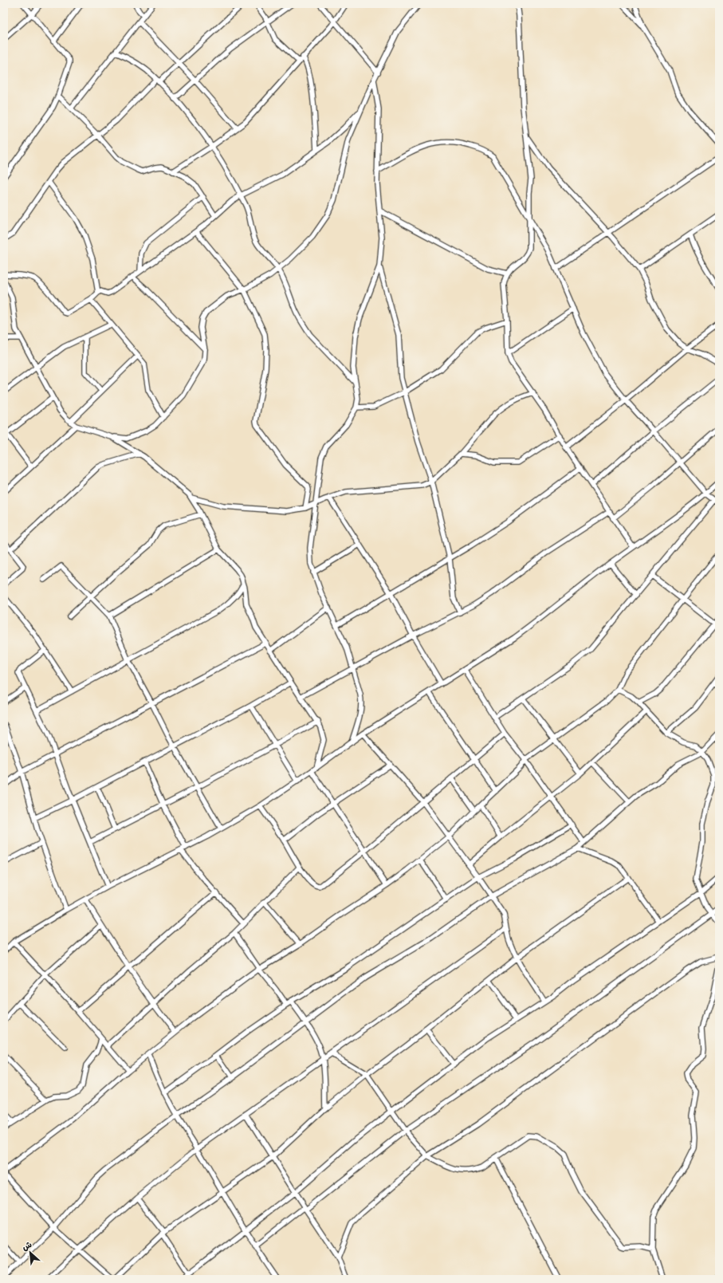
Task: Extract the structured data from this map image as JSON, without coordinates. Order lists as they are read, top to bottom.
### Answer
{
  "north": "top left"
}
